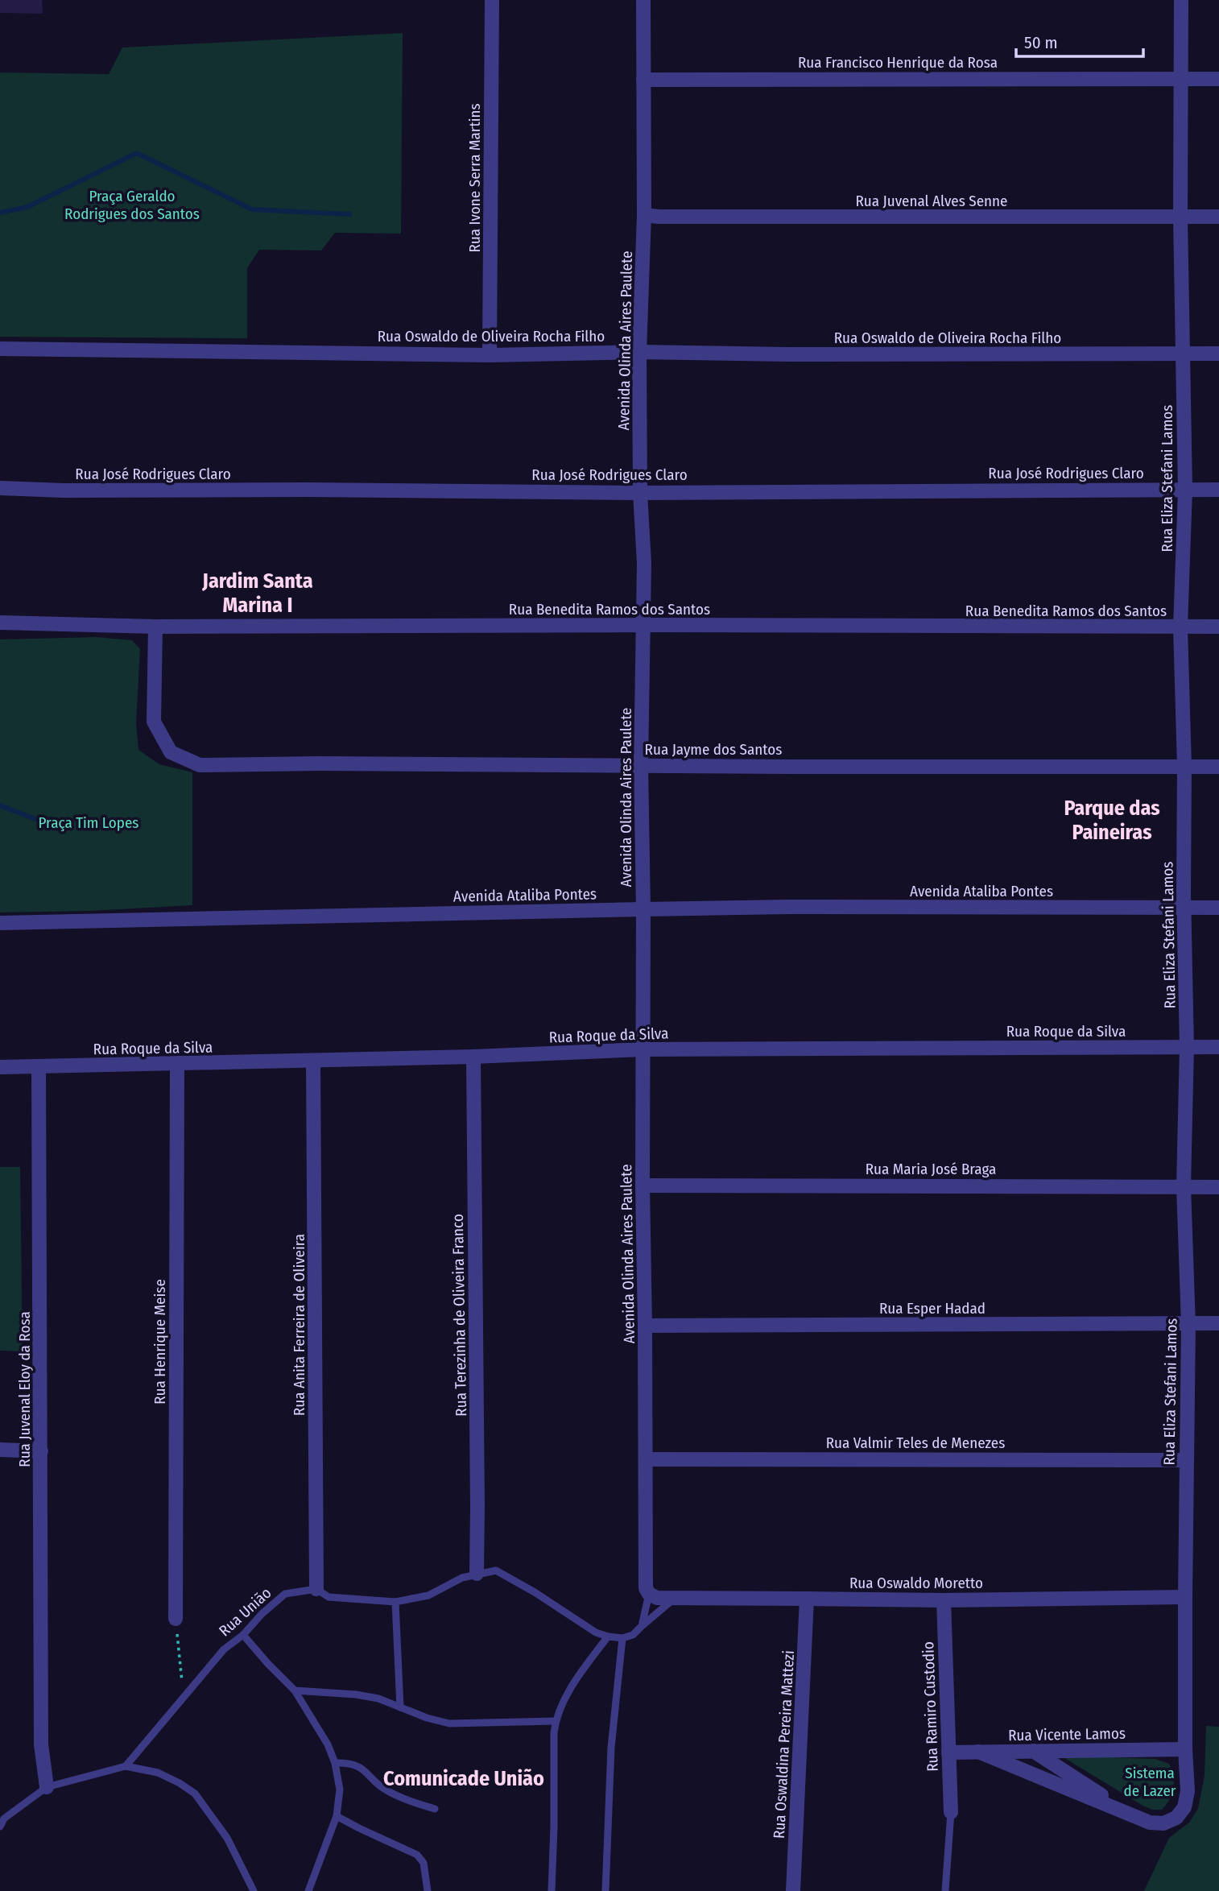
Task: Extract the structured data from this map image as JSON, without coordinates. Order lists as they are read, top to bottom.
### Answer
{
  "streets": {
    "street": [
      "Rua Francisco Henrique da Rosa",
      "Rua Ivone Serra Martins",
      "Rua Juvenal Alves Senne",
      "Rua Oswaldo de Oliveira Rocha Filho",
      "Avenida Olinda Aires Paulete",
      "Rua José Rodrigues Claro",
      "Rua Eliza Stefani Lamos",
      "Rua Benedita Ramos dos Santos",
      "Rua Jayme dos Santos",
      "Avenida Ataliba Pontes",
      "Rua Roque da Silva",
      "Rua Maria José Braga",
      "Rua Esper Hadad",
      "Rua Terezinha de Oliveira Franco",
      "Rua Anita Ferreira de Oliveira",
      "Rua Henrique Meise",
      "Rua Juvenal Eloy da Rosa",
      "Rua Valmir Teles de Menezes",
      "Rua Oswaldo Moretto",
      "Rua Ramiro Custodio",
      "Rua Vicente Lamos",
      "Rua Oswaldina Pereira Mattezi"
    ],
    "lane": ["Rua União"]
  },
  "crossings": [
    ["Rua Francisco Henrique da Rosa", "Avenida Olinda Aires Paulete"],
    ["Rua Francisco Henrique da Rosa", "Rua Eliza Stefani Lamos"],
    ["Rua Ivone Serra Martins", "Rua Oswaldo de Oliveira Rocha Filho"],
    ["Rua Juvenal Alves Senne", "Avenida Olinda Aires Paulete"],
    ["Rua Juvenal Alves Senne", "Rua Eliza Stefani Lamos"],
    ["Rua Oswaldo de Oliveira Rocha Filho", "Avenida Olinda Aires Paulete"],
    ["Rua Oswaldo de Oliveira Rocha Filho", "Rua Eliza Stefani Lamos"],
    ["Avenida Olinda Aires Paulete", "Rua José Rodrigues Claro"],
    ["Avenida Olinda Aires Paulete", "Rua Benedita Ramos dos Santos"],
    ["Avenida Olinda Aires Paulete", "Rua Jayme dos Santos"],
    ["Avenida Olinda Aires Paulete", "Avenida Ataliba Pontes"],
    ["Avenida Olinda Aires Paulete", "Rua Roque da Silva"],
    ["Avenida Olinda Aires Paulete", "Rua Maria José Braga"],
    ["Avenida Olinda Aires Paulete", "Rua Esper Hadad"],
    ["Avenida Olinda Aires Paulete", "Rua Valmir Teles de Menezes"],
    ["Avenida Olinda Aires Paulete", "Rua Oswaldo Moretto"],
    ["Rua José Rodrigues Claro", "Rua Eliza Stefani Lamos"],
    ["Rua Eliza Stefani Lamos", "Rua Benedita Ramos dos Santos"],
    ["Rua Eliza Stefani Lamos", "Rua Jayme dos Santos"],
    ["Rua Eliza Stefani Lamos", "Avenida Ataliba Pontes"],
    ["Rua Eliza Stefani Lamos", "Rua Roque da Silva"],
    ["Rua Eliza Stefani Lamos", "Rua Maria José Braga"],
    ["Rua Eliza Stefani Lamos", "Rua Esper Hadad"],
    ["Rua Eliza Stefani Lamos", "Rua Valmir Teles de Menezes"],
    ["Rua Eliza Stefani Lamos", "Rua Oswaldo Moretto"],
    ["Rua Eliza Stefani Lamos", "Rua Vicente Lamos"],
    ["Rua Benedita Ramos dos Santos", "Rua Jayme dos Santos"],
    ["Rua Roque da Silva", "Rua Terezinha de Oliveira Franco"],
    ["Rua Roque da Silva", "Rua Anita Ferreira de Oliveira"],
    ["Rua Roque da Silva", "Rua Henrique Meise"],
    ["Rua Roque da Silva", "Rua Juvenal Eloy da Rosa"],
    ["Rua Terezinha de Oliveira Franco", "Rua União"],
    ["Rua Anita Ferreira de Oliveira", "Rua União"],
    ["Rua Oswaldo Moretto", "Rua Ramiro Custodio"],
    ["Rua Oswaldo Moretto", "Rua Oswaldina Pereira Mattezi"],
    ["Rua Ramiro Custodio", "Rua Vicente Lamos"]
  ],
  "districts": ["Jardim Santa Marina I", "Parque das Paineiras", "Comunicade União"],
  "parks": ["Praça Geraldo Rodrigues dos Santos", "Praça Tim Lopes", "Sistema de Lazer"],
  "scale_bar": "50 m"
}
